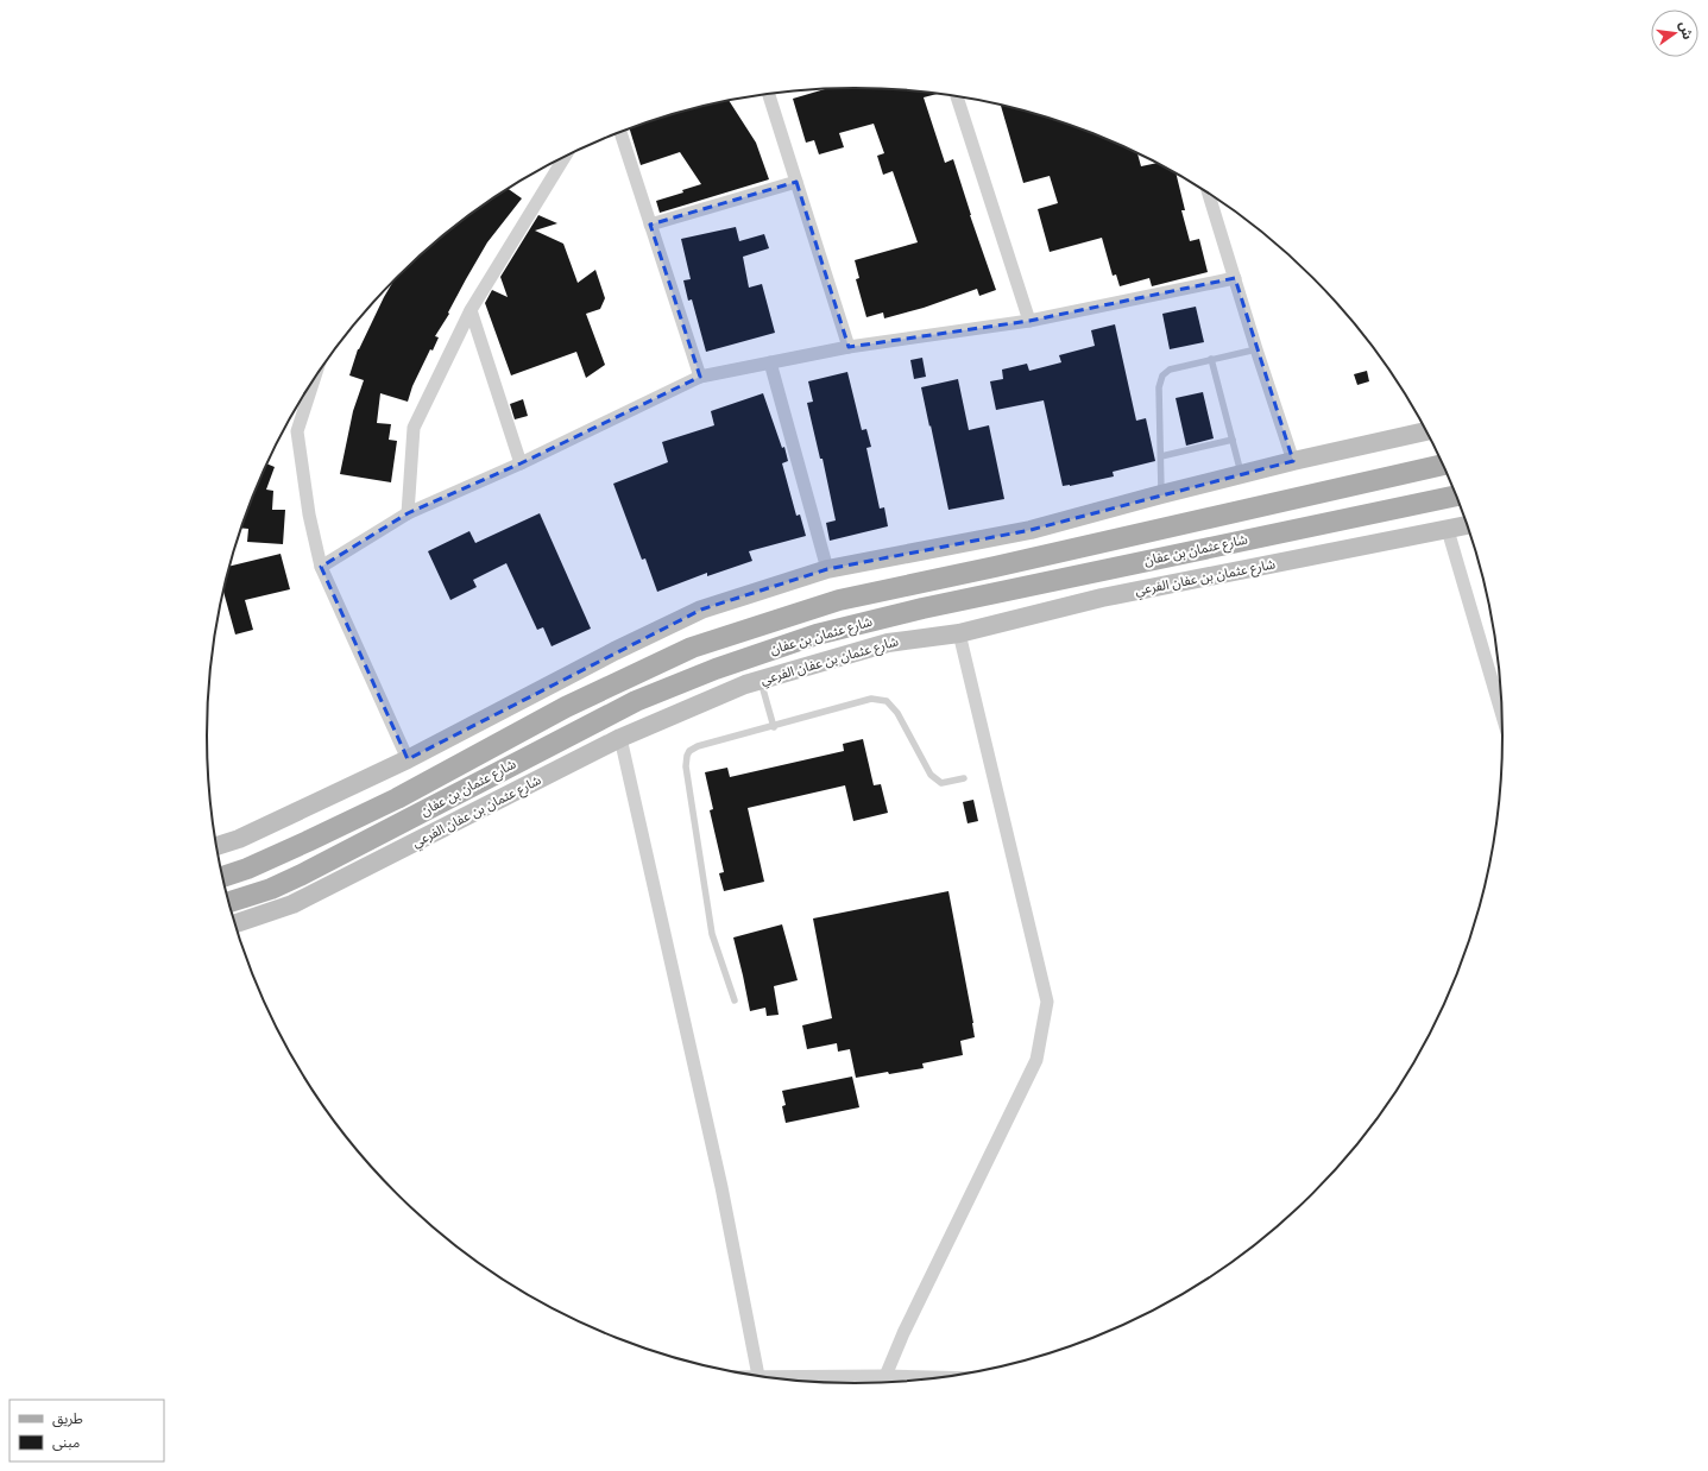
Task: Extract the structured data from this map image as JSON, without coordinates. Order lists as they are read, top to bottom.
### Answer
{
  "streets": {
    "main road": ["شارع عثمان بن عفان", "شارع عثمان بن عفان الفرعي"]
  },
  "legend": ["طريق", "مبنى"],
  "north": "right"
}
